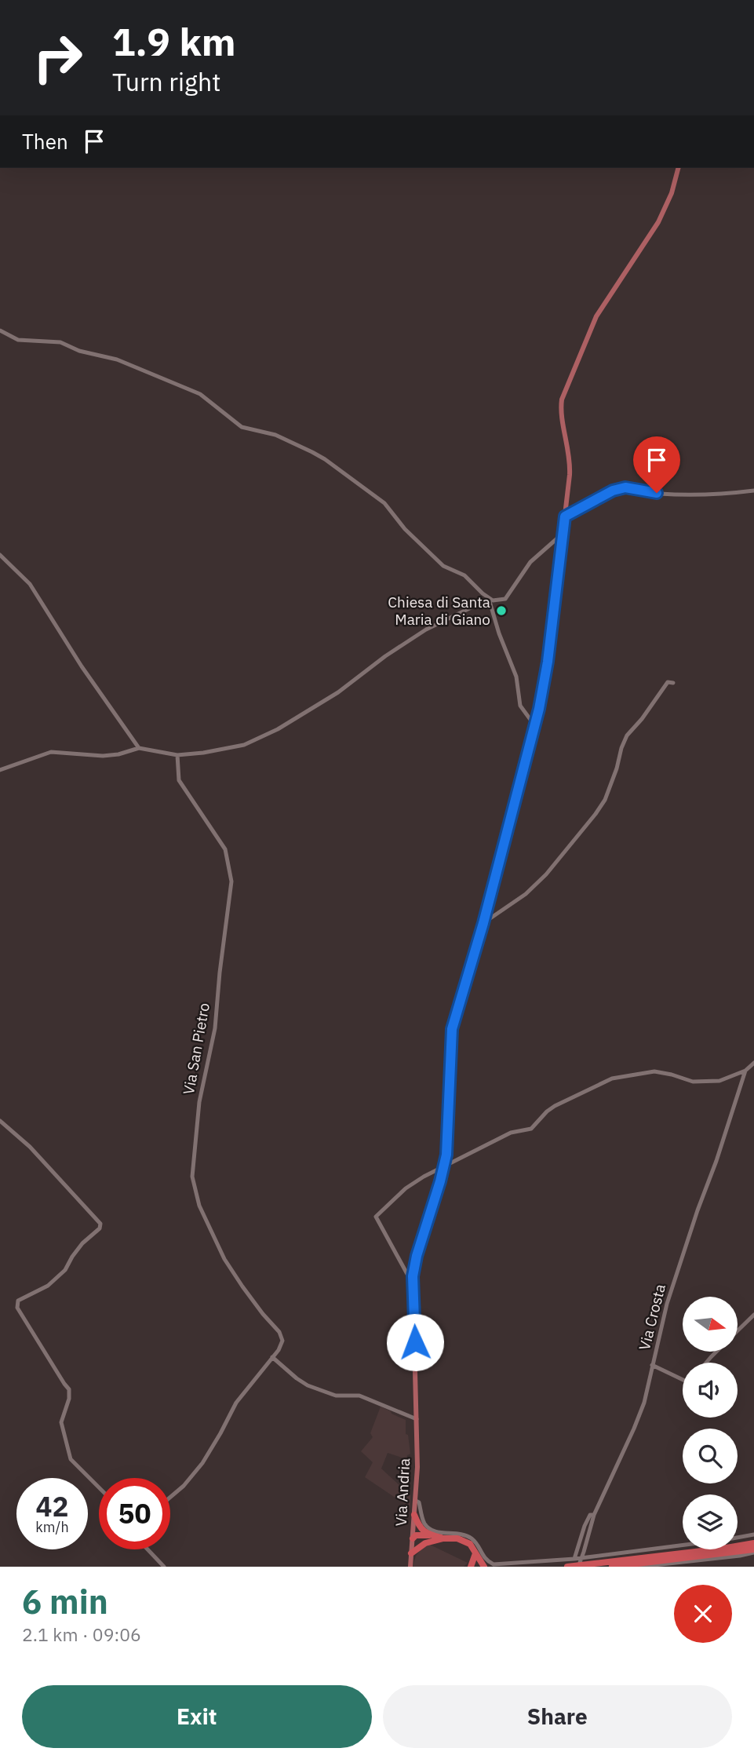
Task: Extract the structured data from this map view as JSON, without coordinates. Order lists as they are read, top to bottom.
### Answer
{
  "streets": {
    "main road": ["Via Andria"],
    "street": ["Via San Pietro", "Via Crosta"]
  },
  "places": ["Chiesa di Santa Maria di Giano"],
  "north": "right",
  "page": {
    "turn": ["1.9 km", "Turn right"],
    "then": "Then",
    "speed": "42 km/h",
    "limit": "50",
    "heading": ["6 min", "2.1 km · 09:06"],
    "buttons": ["Exit", "Share"]
  }
}
